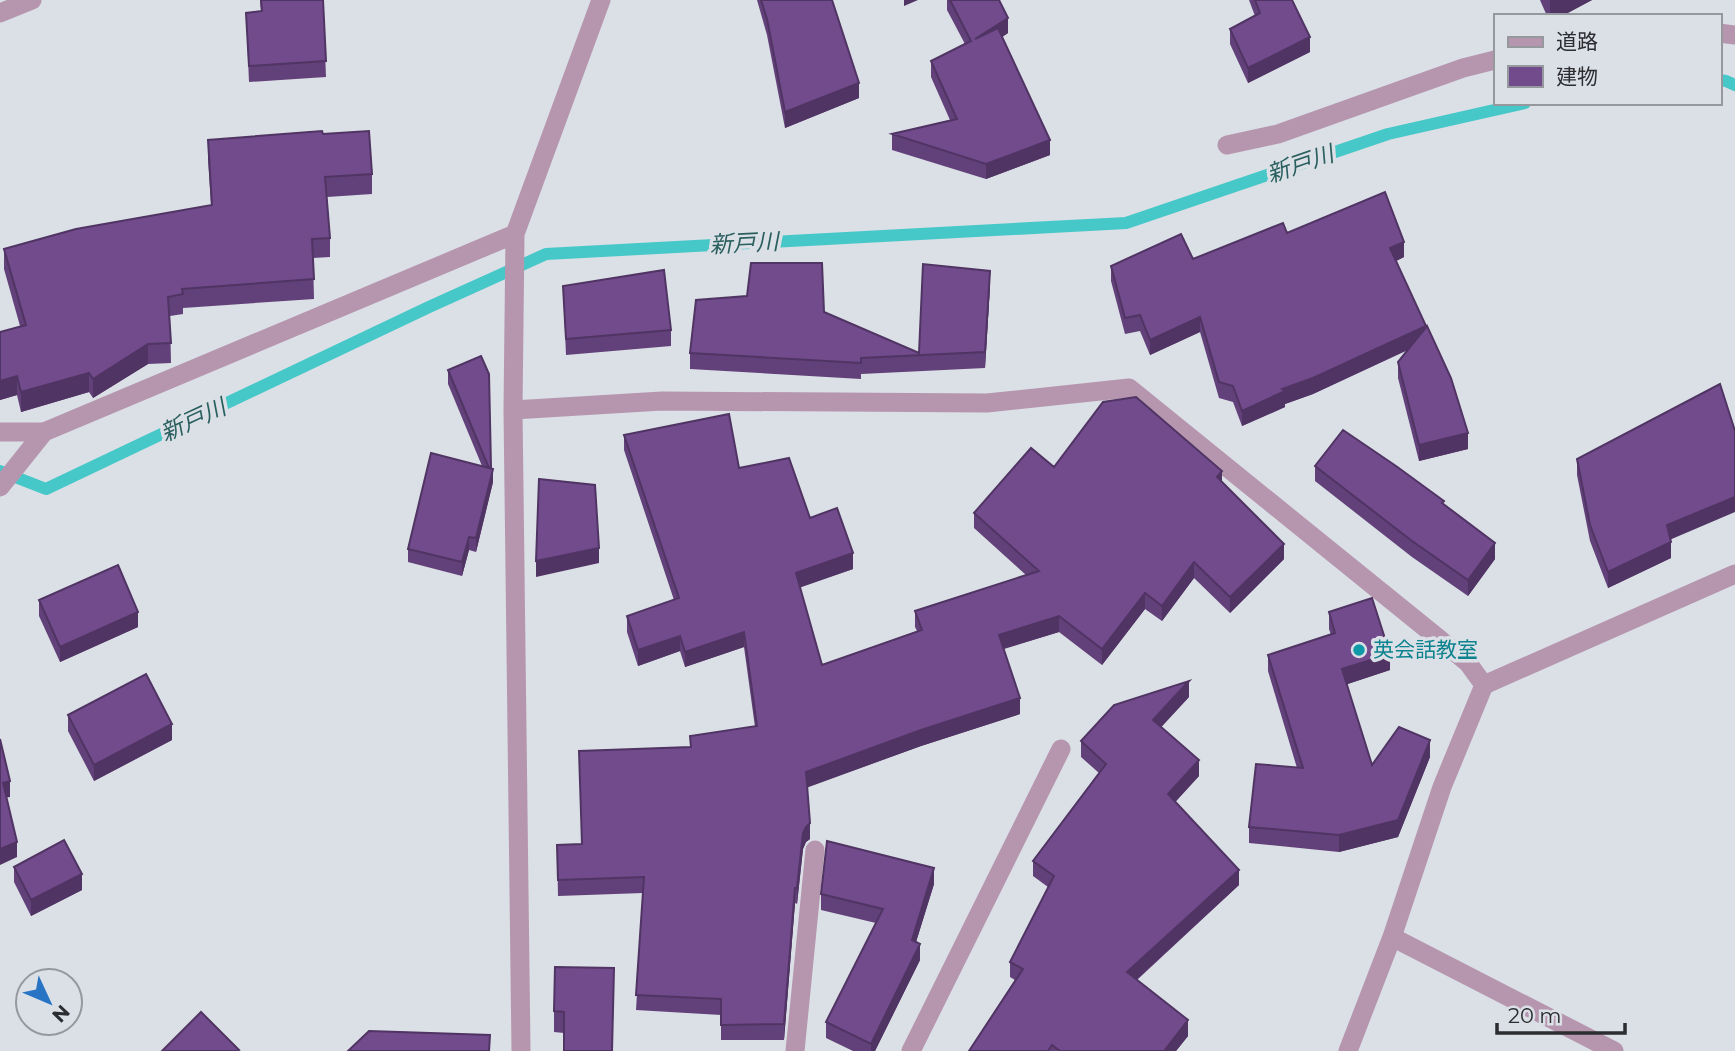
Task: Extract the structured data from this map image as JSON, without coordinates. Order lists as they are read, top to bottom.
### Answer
{
  "water": ["新戸川"],
  "places": ["英会話教室"],
  "legend": ["道路", "建物"],
  "scale_bar": "20 m",
  "north": "bottom right"
}
